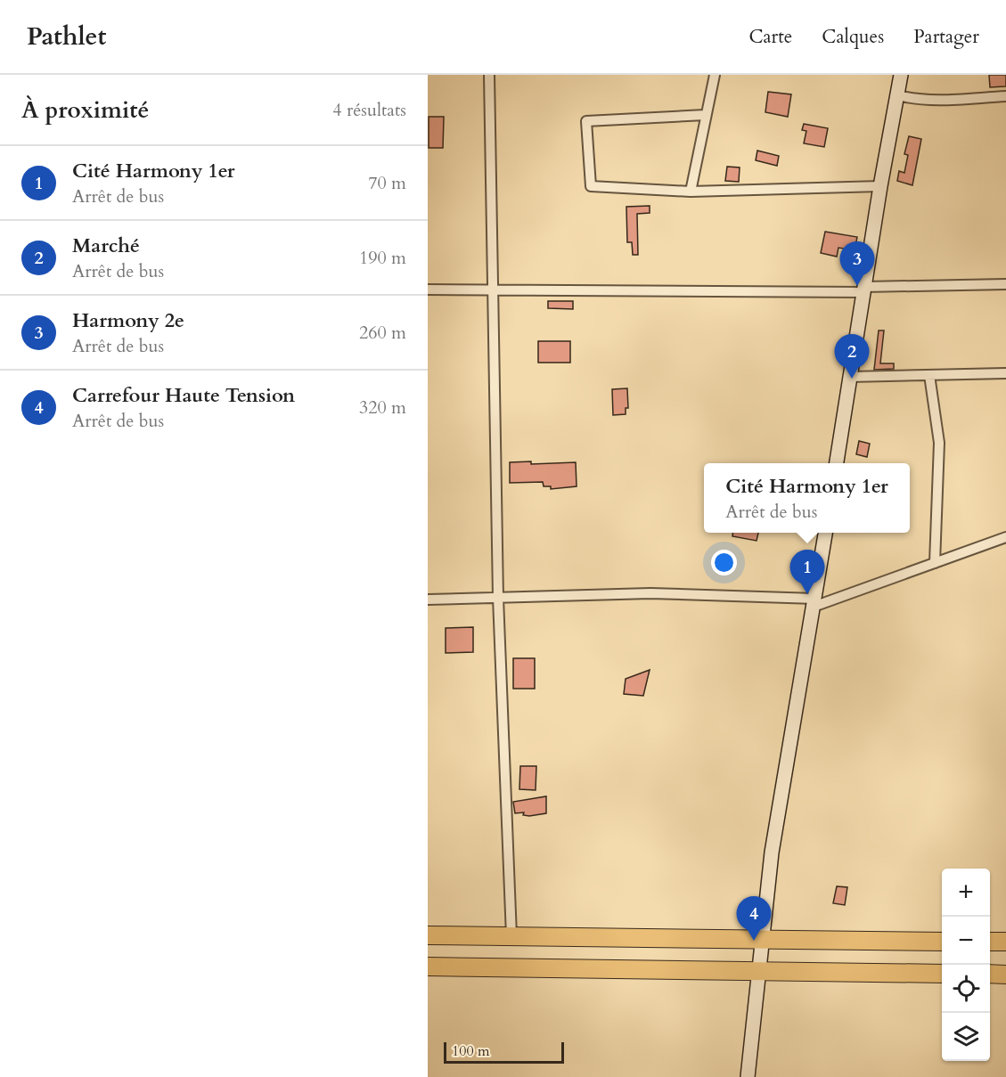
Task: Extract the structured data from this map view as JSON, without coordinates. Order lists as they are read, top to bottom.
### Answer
{
  "scale_bar": "100 m",
  "page": {
    "header": "Pathlet",
    "nav": ["Carte", "Calques", "Partager"],
    "heading": ["À proximité", "4 résultats"],
    "list": [
      {
        "mark": "1",
        "name": "Cité Harmony 1er",
        "note": "Arrêt de bus",
        "value": "70 m"
      },
      {
        "mark": "2",
        "name": "Marché",
        "note": "Arrêt de bus",
        "value": "190 m"
      },
      {
        "mark": "3",
        "name": "Harmony 2e",
        "note": "Arrêt de bus",
        "value": "260 m"
      },
      {
        "mark": "4",
        "name": "Carrefour Haute Tension",
        "note": "Arrêt de bus",
        "value": "320 m"
      }
    ],
    "pins": [
      "3",
      "2",
      "1",
      "4"
    ],
    "popup": ["Cité Harmony 1er", "Arrêt de bus"],
    "map_buttons": ["+", "−"],
    "scale": "100 m"
  }
}
